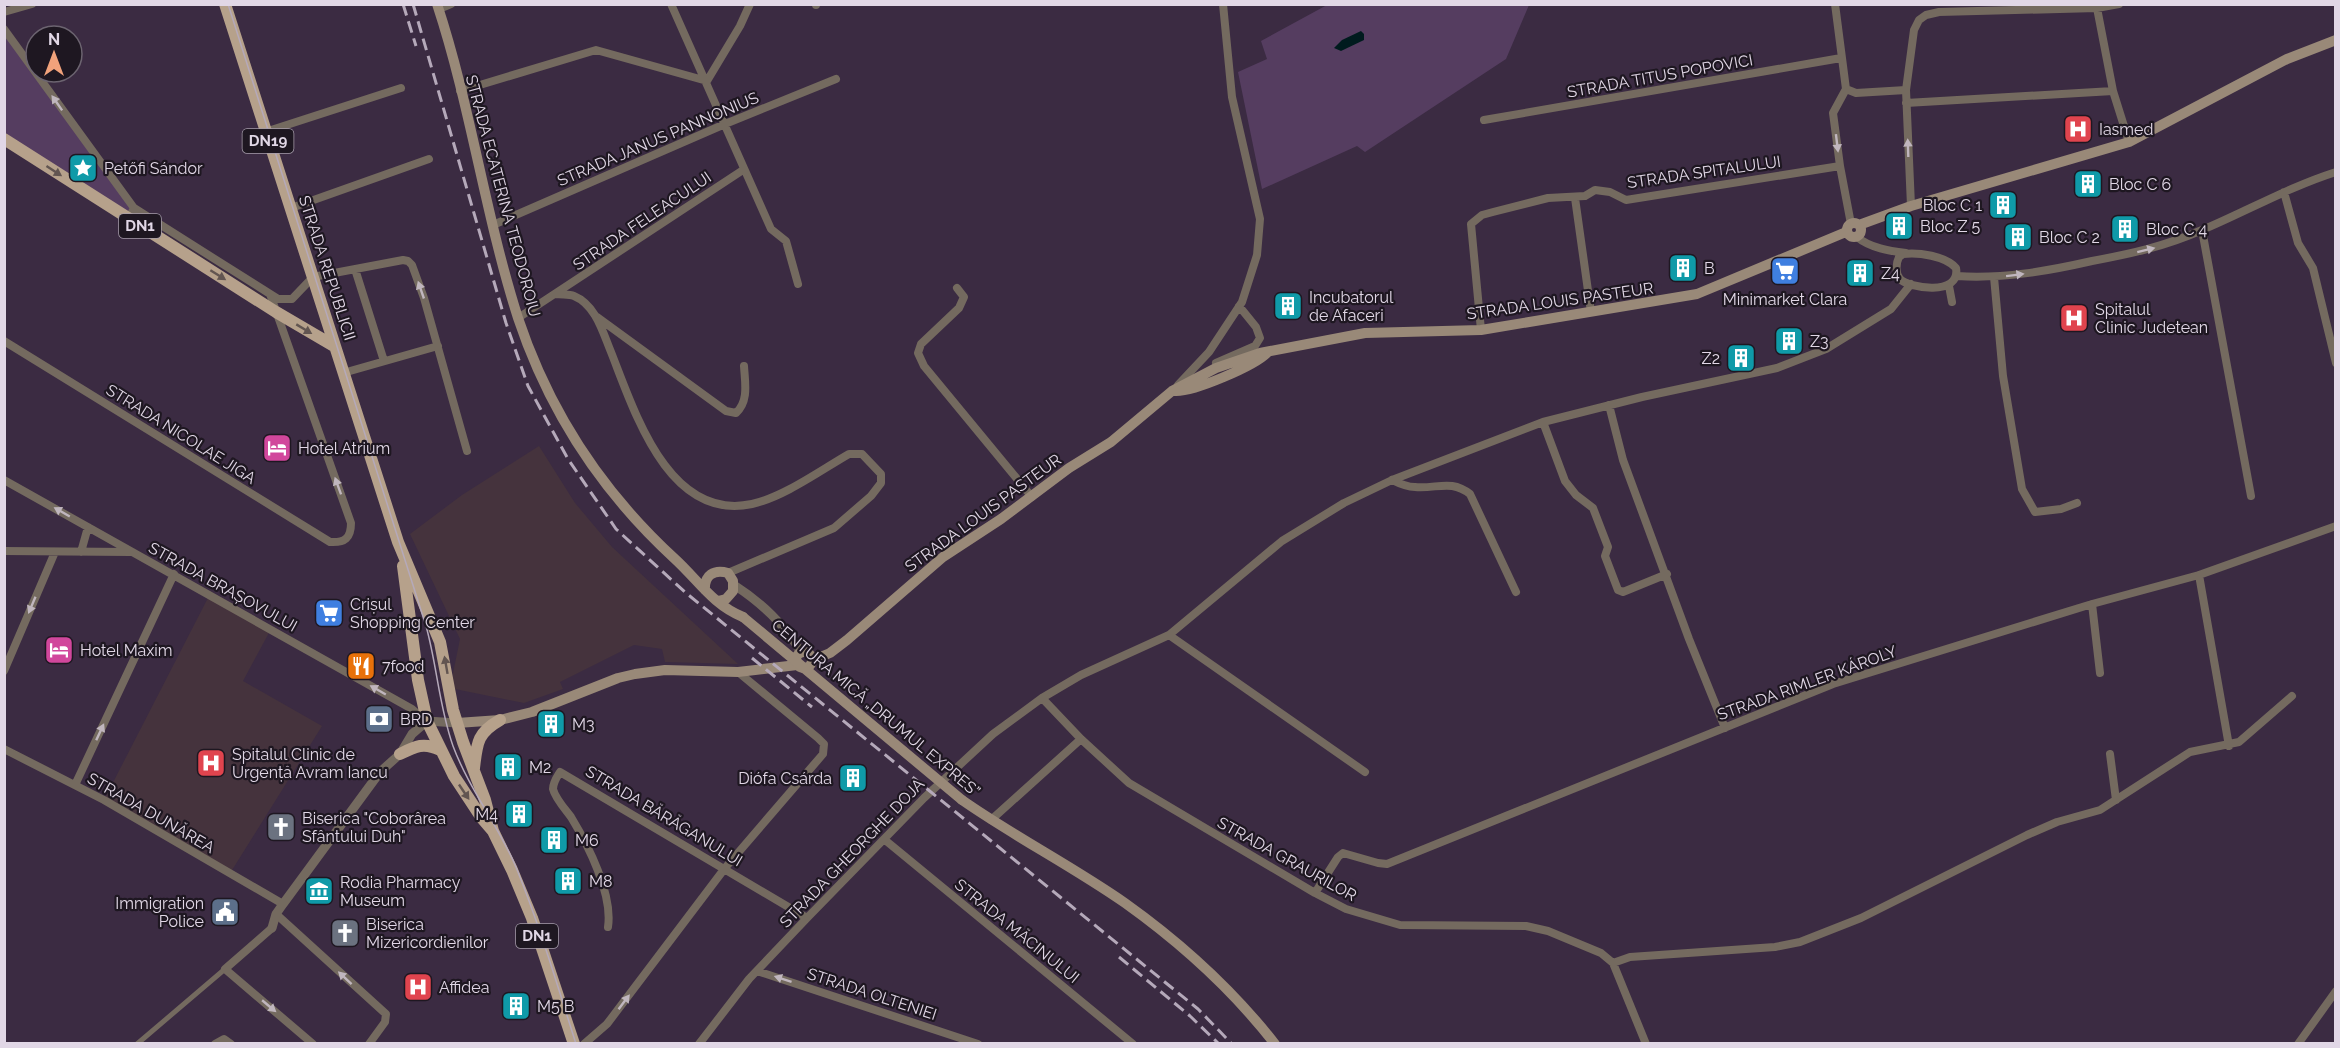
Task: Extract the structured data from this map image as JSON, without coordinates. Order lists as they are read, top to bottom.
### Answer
{
  "streets": {
    "main road": [
      "DN19",
      "STRADA ECATERINA TEODOROIU",
      "DN1",
      "STRADA REPUBLICII",
      "STRADA LOUIS PASTEUR",
      "CENTURA MICĂ „DRUMUL EXPRES”"
    ],
    "street": [
      "STRADA TITUS POPOVICI",
      "STRADA JANUS PANNONIUS",
      "STRADA SPITALULUI",
      "STRADA FELEACULUI",
      "STRADA NICOLAE JIGA",
      "STRADA BRAȘOVULUI",
      "STRADA RIMLER KÁROLY",
      "STRADA DUNĂREA",
      "STRADA BĂRĂGANULUI",
      "STRADA GHEORGHE DOJA",
      "STRADA GRAURILOR",
      "STRADA MĂCINULUI",
      "STRADA OLTENIEI"
    ]
  },
  "crossings": [
    ["STRADA JANUS PANNONIUS", "STRADA ECATERINA TEODOROIU"],
    ["STRADA SPITALULUI", "STRADA LOUIS PASTEUR"],
    ["STRADA ECATERINA TEODOROIU", "STRADA FELEACULUI"],
    ["STRADA ECATERINA TEODOROIU", "CENTURA MICĂ „DRUMUL EXPRES”"],
    ["STRADA FELEACULUI", "CENTURA MICĂ „DRUMUL EXPRES”"],
    ["DN1", "STRADA REPUBLICII"],
    ["DN1", "STRADA NICOLAE JIGA"],
    ["STRADA REPUBLICII", "STRADA BRAȘOVULUI"],
    ["STRADA RIMLER KÁROLY", "STRADA GRAURILOR"],
    ["STRADA BĂRĂGANULUI", "STRADA GHEORGHE DOJA"],
    ["STRADA GHEORGHE DOJA", "STRADA GRAURILOR"],
    ["STRADA GHEORGHE DOJA", "STRADA MĂCINULUI"],
    ["STRADA GHEORGHE DOJA", "STRADA OLTENIEI"]
  ],
  "one_way": ["STRADA BRAȘOVULUI", "STRADA OLTENIEI"],
  "places": {
    "hospital": [
      "Iasmed",
      "Spitalul Clinic Judetean",
      "Spitalul Clinic de Urgență Avram Iancu",
      "Affidea"
    ],
    "place": ["Petőfi Sándor"],
    "building": [
      "Bloc C 6",
      "Bloc C 1",
      "Bloc Z 5",
      "Bloc C 4",
      "Bloc C 2",
      "B",
      "Z4",
      "Incubatorul de Afaceri",
      "Z3",
      "Z2",
      "M3",
      "M2",
      "Diófa Csárda",
      "M4",
      "M6",
      "M8",
      "M5 B"
    ],
    "supermarket": ["Minimarket Clara", "Crișul Shopping Center"],
    "hotel": ["Hotel Atrium", "Hotel Maxim"],
    "restaurant": ["7food"],
    "bank": ["BRD"],
    "church": ["Biserica \"Coborârea Sfântului Duh\"", "Biserica Mizericordienilor"],
    "museum": ["Rodia Pharmacy Museum"],
    "public building": ["Immigration Police"]
  },
  "north": "top"
}
